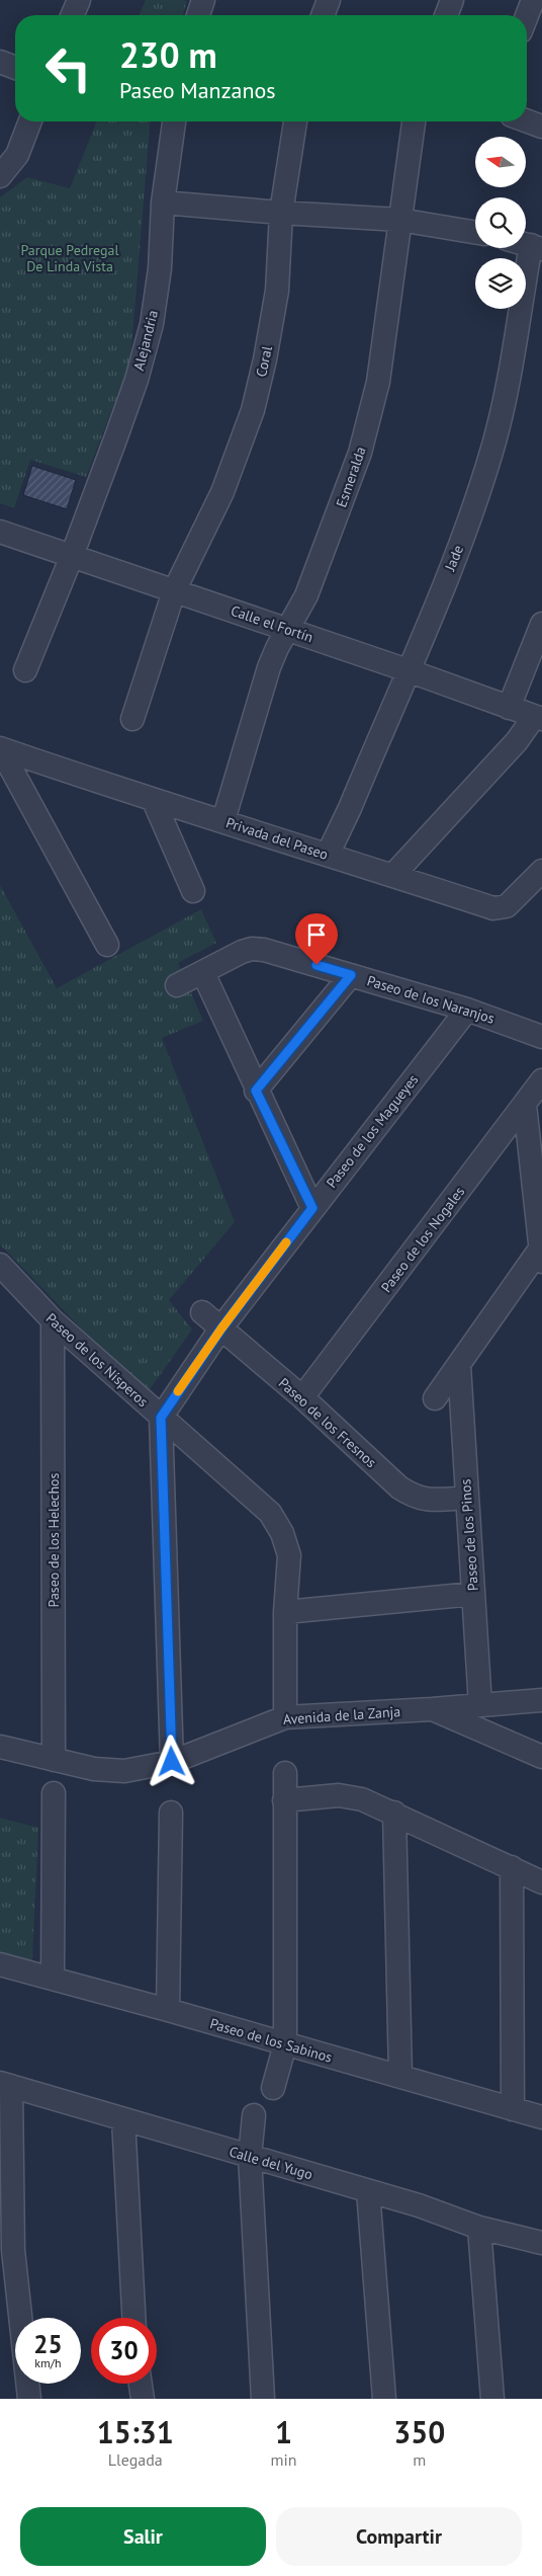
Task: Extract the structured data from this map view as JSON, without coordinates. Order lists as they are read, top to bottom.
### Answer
{
  "streets": {
    "street": [
      "Alejandria",
      "Coral",
      "Esmeralda",
      "Jade",
      "Calle el Fortín",
      "Privada del Paseo",
      "Paseo de los Naranjos",
      "Paseo de los Magueyes",
      "Paseo de los Nogales",
      "Paseo de los Nísperos",
      "Paseo de los Fresnos",
      "Paseo de los Pinos",
      "Paseo de los Helechos",
      "Avenida de la Zanja",
      "Paseo de los Sabinos",
      "Calle del Yugo"
    ]
  },
  "crossings": [
    ["Alejandria", "Calle el Fortín"],
    ["Coral", "Calle el Fortín"],
    ["Esmeralda", "Calle el Fortín"],
    ["Esmeralda", "Privada del Paseo"],
    ["Jade", "Calle el Fortín"],
    ["Jade", "Privada del Paseo"],
    ["Paseo de los Naranjos", "Paseo de los Magueyes"],
    ["Paseo de los Magueyes", "Paseo de los Nísperos"],
    ["Paseo de los Magueyes", "Paseo de los Fresnos"],
    ["Paseo de los Nogales", "Paseo de los Fresnos"],
    ["Paseo de los Nísperos", "Paseo de los Helechos"],
    ["Paseo de los Nísperos", "Avenida de la Zanja"],
    ["Paseo de los Fresnos", "Paseo de los Pinos"],
    ["Paseo de los Pinos", "Avenida de la Zanja"],
    ["Paseo de los Helechos", "Avenida de la Zanja"]
  ],
  "parks": ["Parque Pedregal De Linda Vista"],
  "north": "left",
  "page": {
    "turn": ["230 m", "Paseo Manzanos"],
    "speed": "25 km/h",
    "limit": "30",
    "eta": [
      "15:31",
      "Llegada",
      "1",
      "min",
      "350",
      "m"
    ],
    "buttons": ["Salir", "Compartir"]
  }
}
